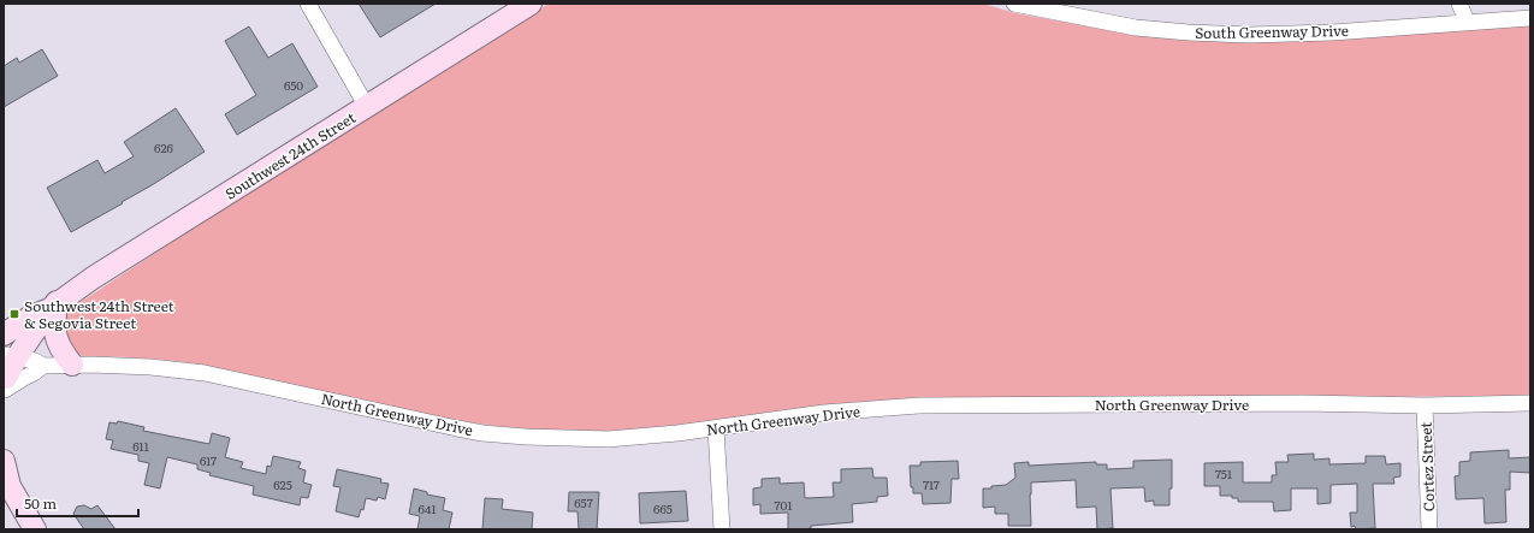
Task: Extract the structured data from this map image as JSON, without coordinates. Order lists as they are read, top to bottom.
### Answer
{
  "streets": {
    "street": [
      "South Greenway Drive",
      "Southwest 24th Street",
      "North Greenway Drive",
      "Cortez Street"
    ]
  },
  "crossings": [
    ["Southwest 24th Street", "North Greenway Drive"],
    ["North Greenway Drive", "Cortez Street"]
  ],
  "places": {
    "transit": ["Southwest 24th Street & Segovia Street"]
  },
  "house_numbers": [
    "650",
    "626",
    "611",
    "617",
    "751",
    "625",
    "717",
    "657",
    "701",
    "641",
    "665"
  ],
  "scale_bar": "50 m"
}
